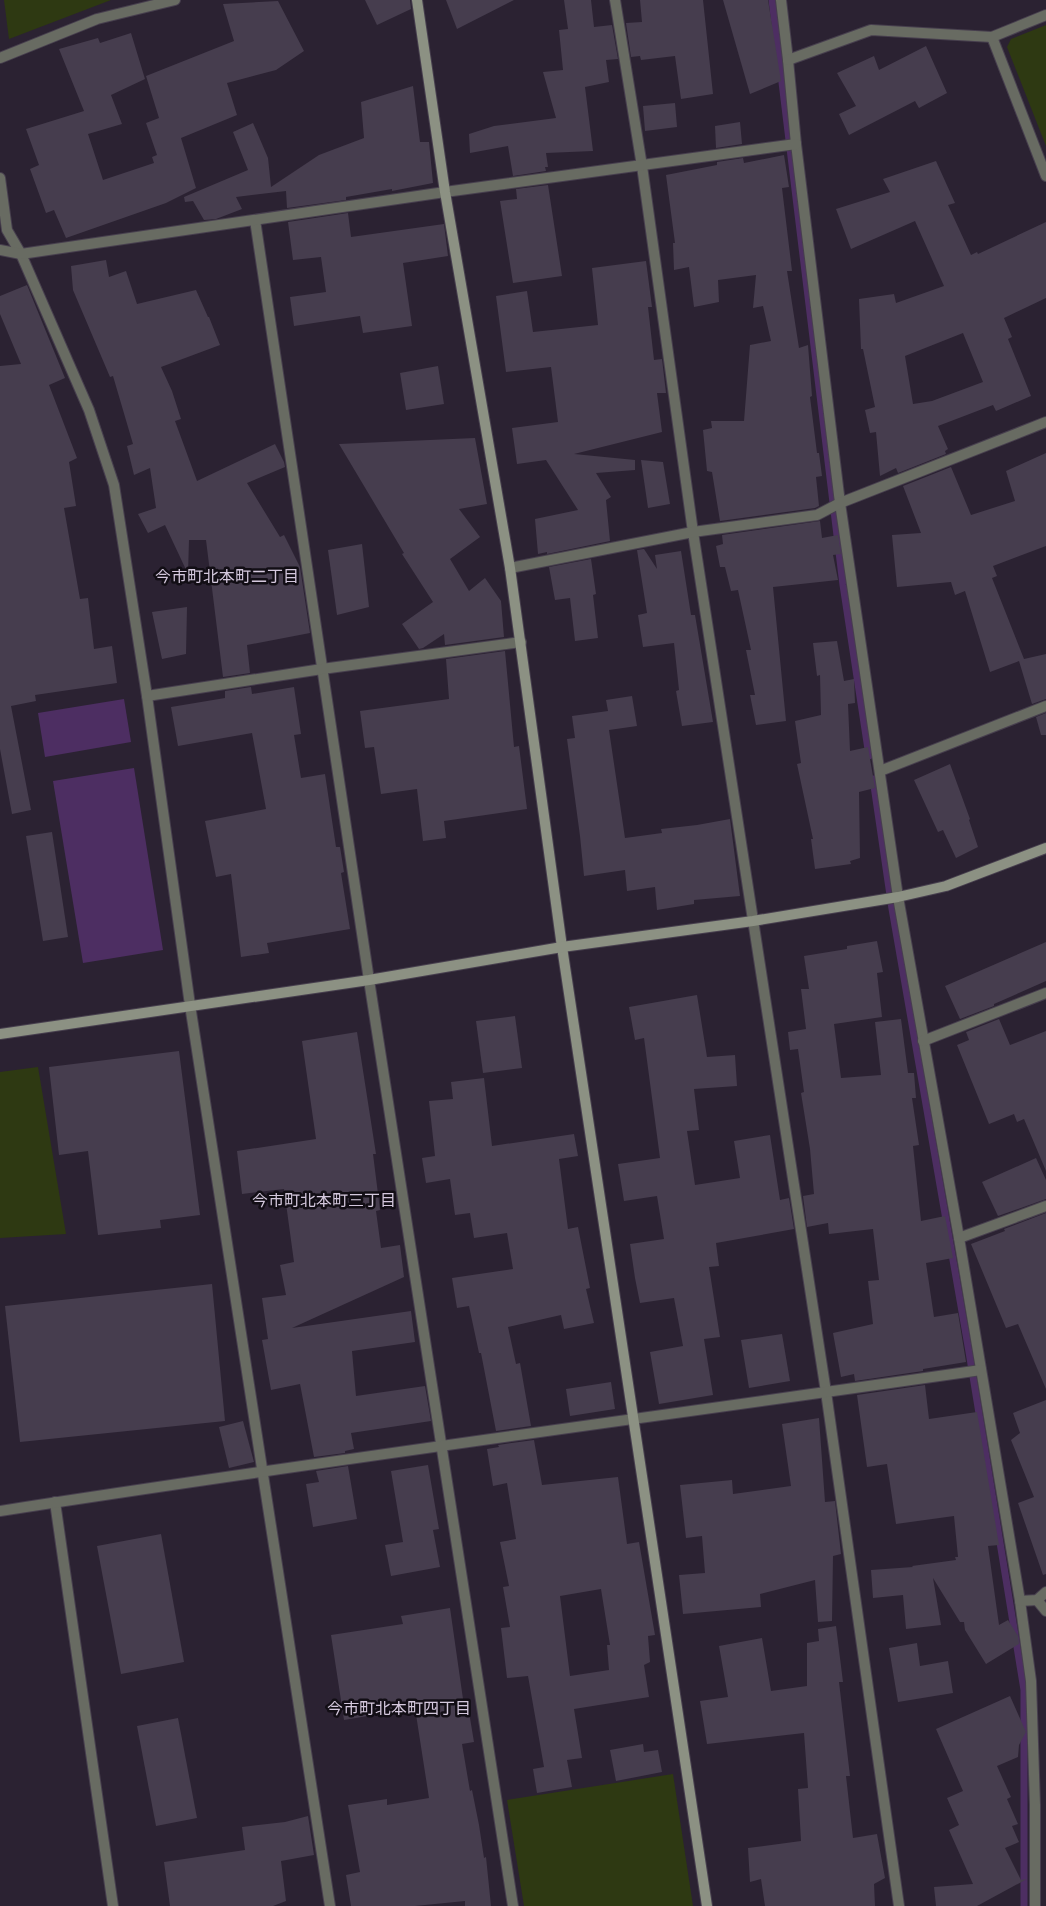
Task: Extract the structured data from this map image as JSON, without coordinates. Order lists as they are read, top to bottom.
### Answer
{
  "districts": ["今市町北本町二丁目", "今市町北本町三丁目", "今市町北本町四丁目"]
}
